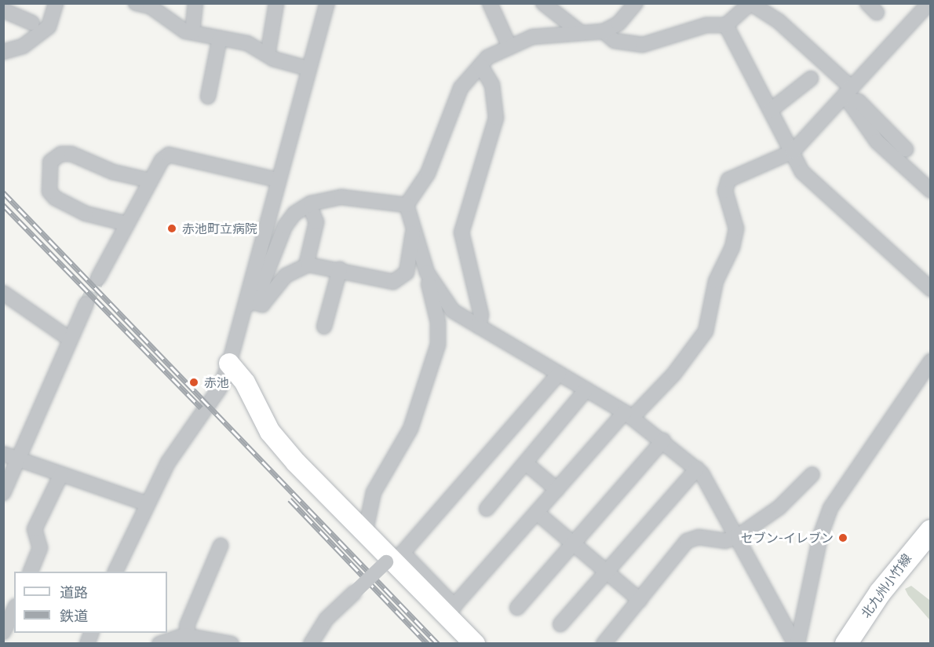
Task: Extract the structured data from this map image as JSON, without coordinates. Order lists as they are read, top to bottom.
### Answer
{
  "streets": {
    "main road": ["北九州小竹線"]
  },
  "places": ["赤池町立病院", "赤池", "セブン-イレブン"],
  "legend": ["道路", "鉄道"]
}
